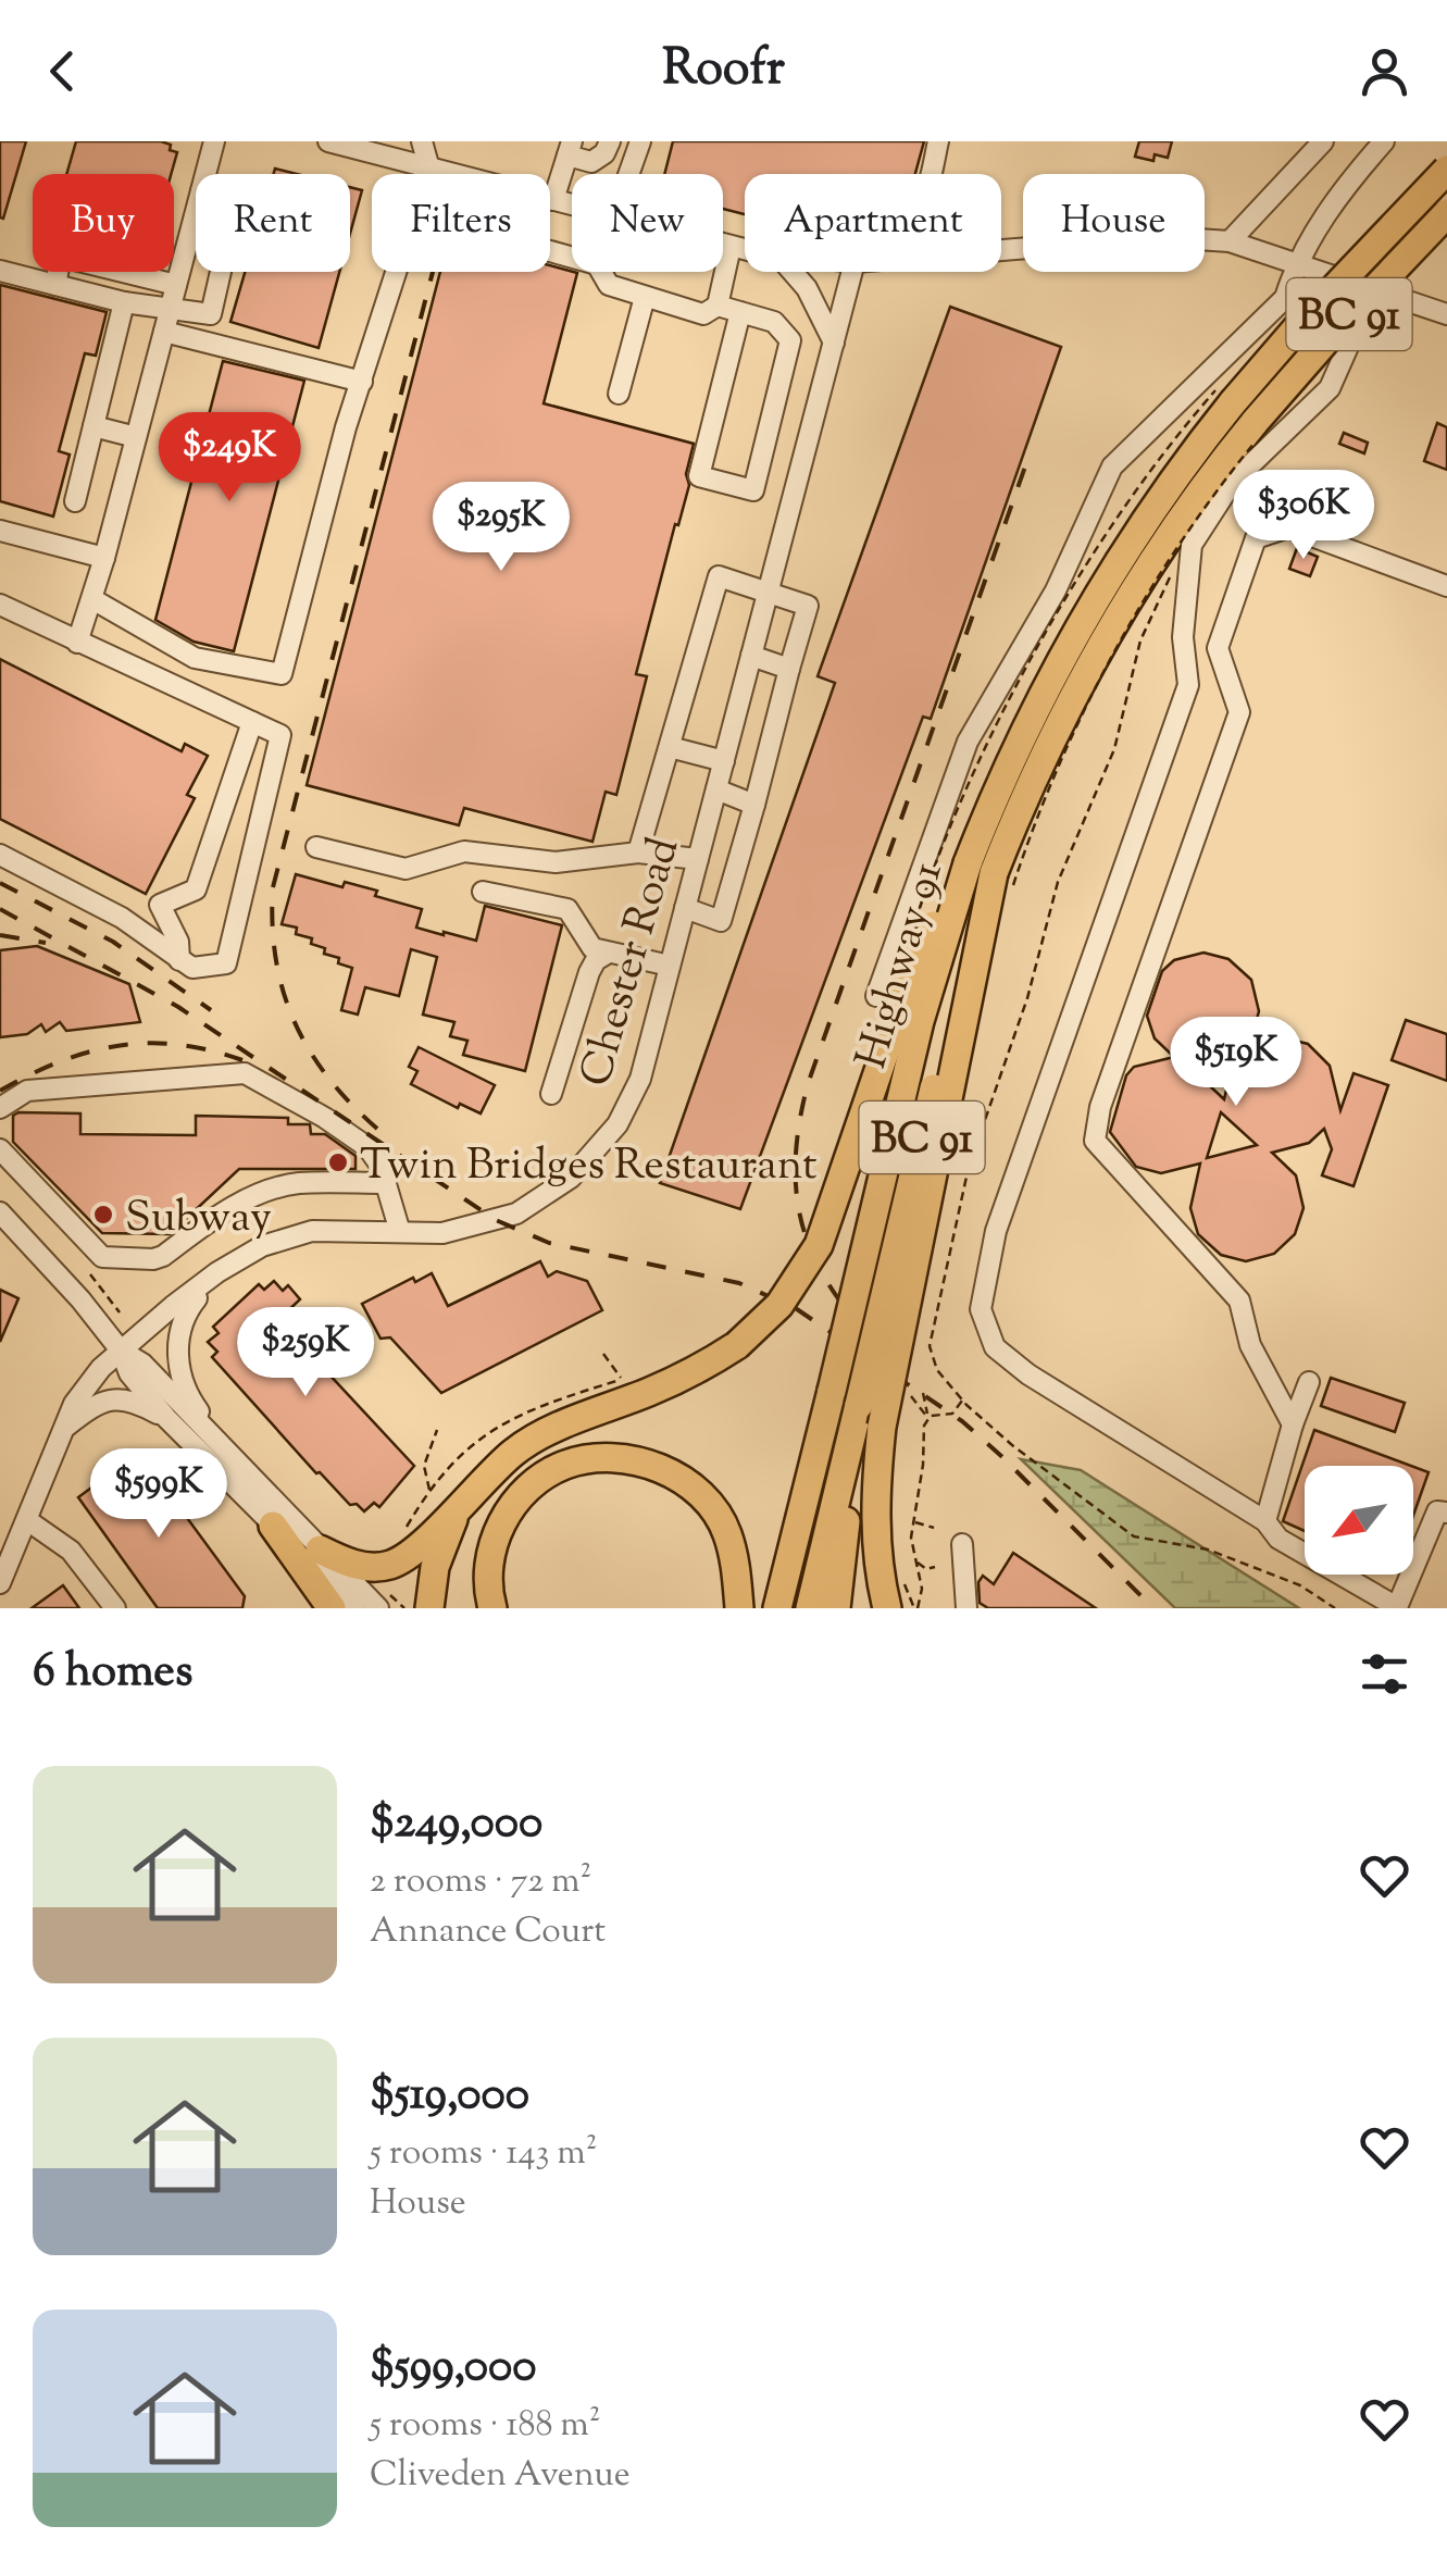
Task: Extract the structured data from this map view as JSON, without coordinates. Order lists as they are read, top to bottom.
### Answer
{
  "streets": {
    "highway": ["BC 91", "Highway 91"],
    "street": ["Chester Road"]
  },
  "crossings": [
    ["BC 91", "Highway 91"]
  ],
  "places": ["Twin Bridges Restaurant", "Subway"],
  "north": "bottom left",
  "page": {
    "header": "Roofr",
    "chip": [
      "Buy",
      "Rent",
      "Filters",
      "New",
      "Apartment",
      "House"
    ],
    "price": [
      "$249K",
      "$306K",
      "$295K",
      "$519K",
      "$259K",
      "$599K"
    ],
    "heading": "6 homes",
    "list": [
      {
        "name": "$249,000",
        "note": "2 rooms · 72 m² · Annance Court"
      },
      {
        "name": "$519,000",
        "note": "5 rooms · 143 m² · House"
      },
      {
        "name": "$599,000",
        "note": "5 rooms · 188 m² · Cliveden Avenue"
      }
    ]
  }
}
